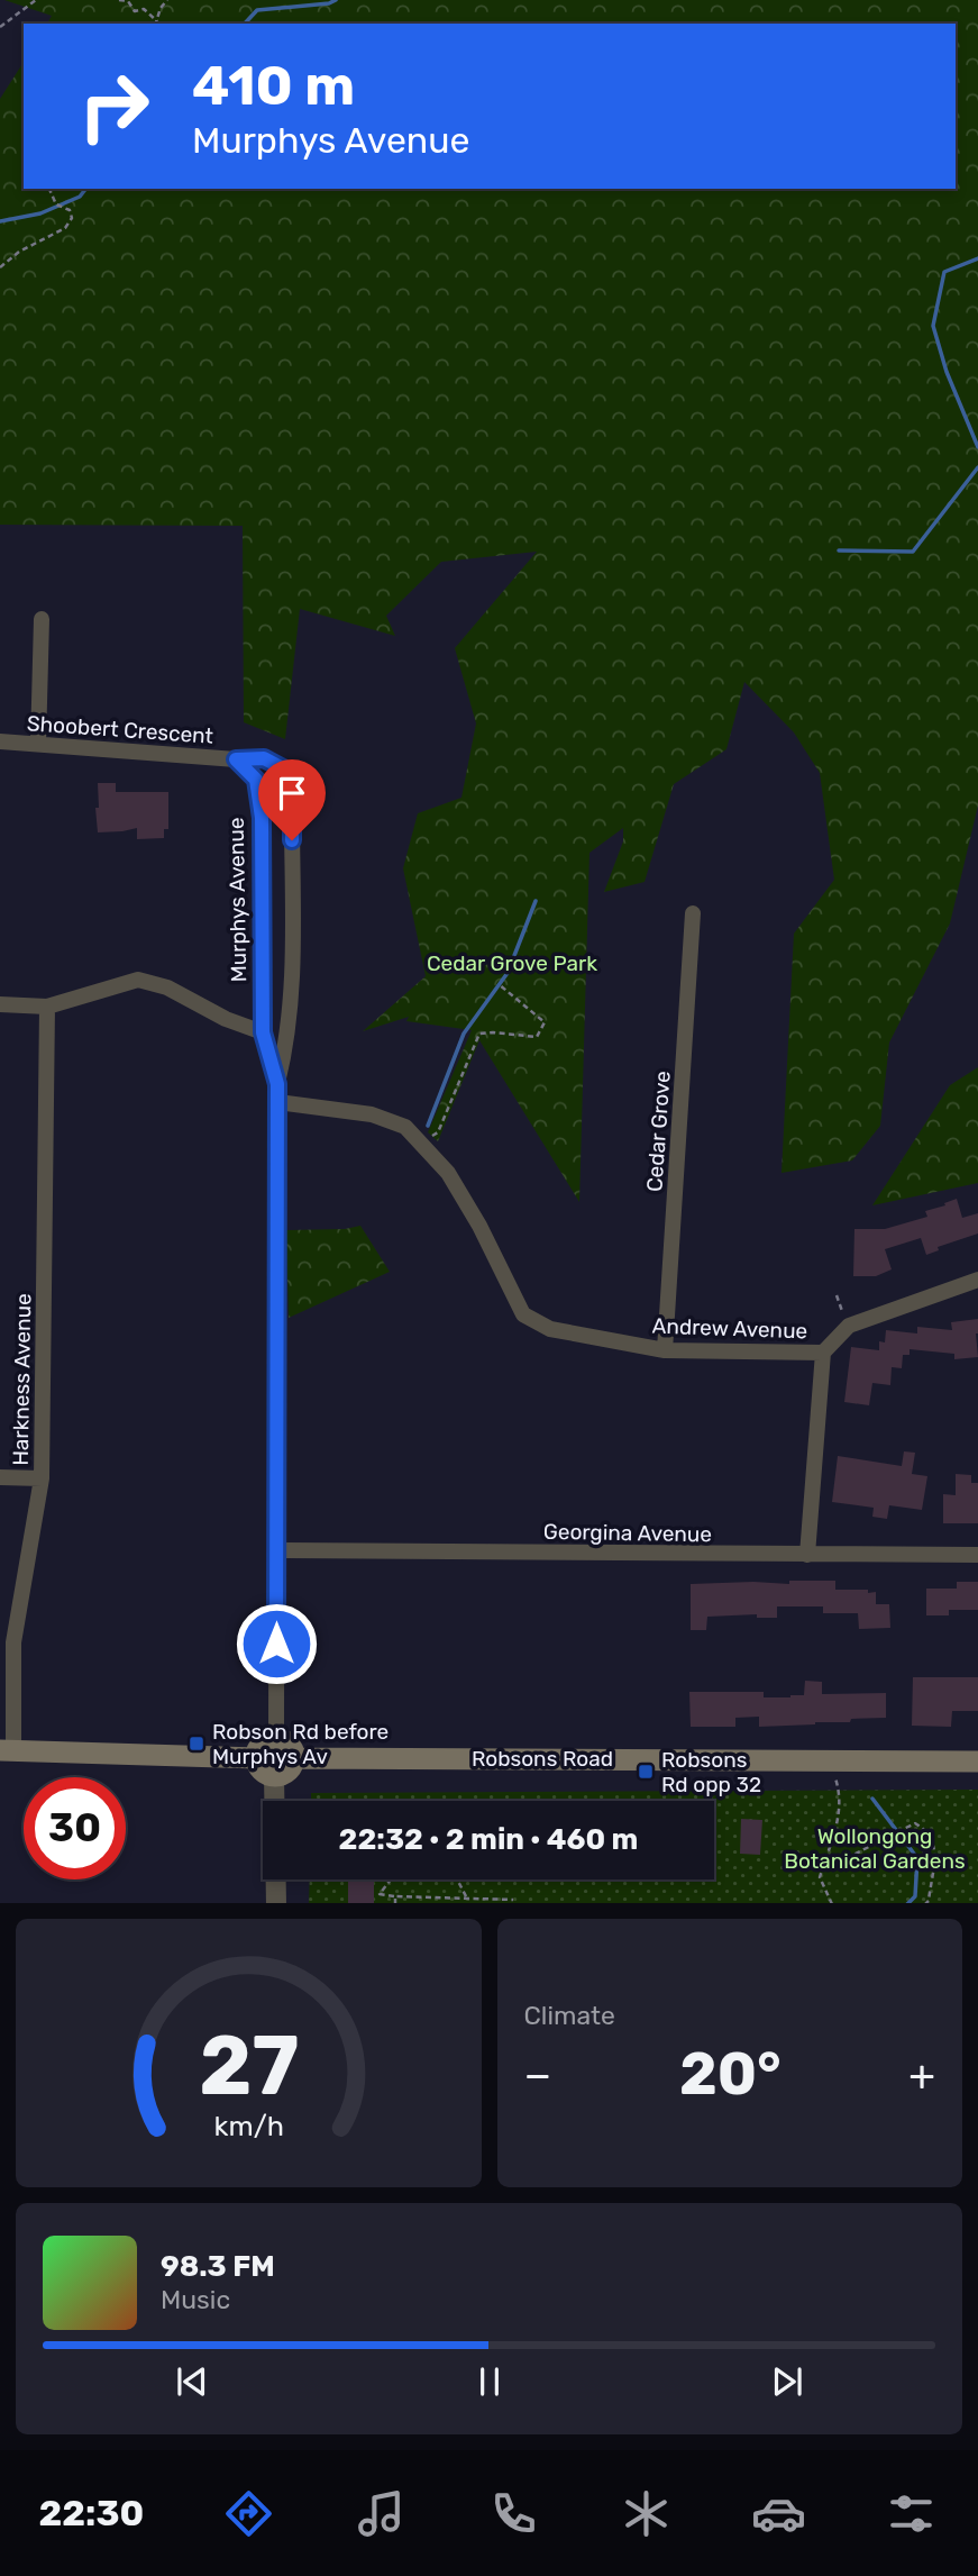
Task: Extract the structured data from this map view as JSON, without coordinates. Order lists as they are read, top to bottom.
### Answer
{
  "streets": {
    "main road": ["Robsons Road"],
    "street": [
      "Shoobert Crescent",
      "Murphys Avenue",
      "Cedar Grove",
      "Andrew Avenue",
      "Harkness Avenue",
      "Georgina Avenue"
    ]
  },
  "crossings": [
    ["Shoobert Crescent", "Murphys Avenue"],
    ["Murphys Avenue", "Andrew Avenue"],
    ["Murphys Avenue", "Georgina Avenue"],
    ["Murphys Avenue", "Robsons Road"],
    ["Cedar Grove", "Andrew Avenue"]
  ],
  "parks": ["Cedar Grove Park", "Wollongong Botanical Gardens"],
  "places": {
    "transit": ["Robson Rd before Murphys Av", "Robsons Rd opp 32"]
  },
  "page": {
    "turn": ["410 m", "Murphys Avenue"],
    "limit": "30",
    "trip": "22:32 · 2 min · 460 m",
    "tile": "Climate",
    "heat": ["−", "20°", "+"],
    "song": ["98.3 FM", "Music"],
    "tabs": "22:30",
    "gauge": ["27", "km/h"]
  }
}
